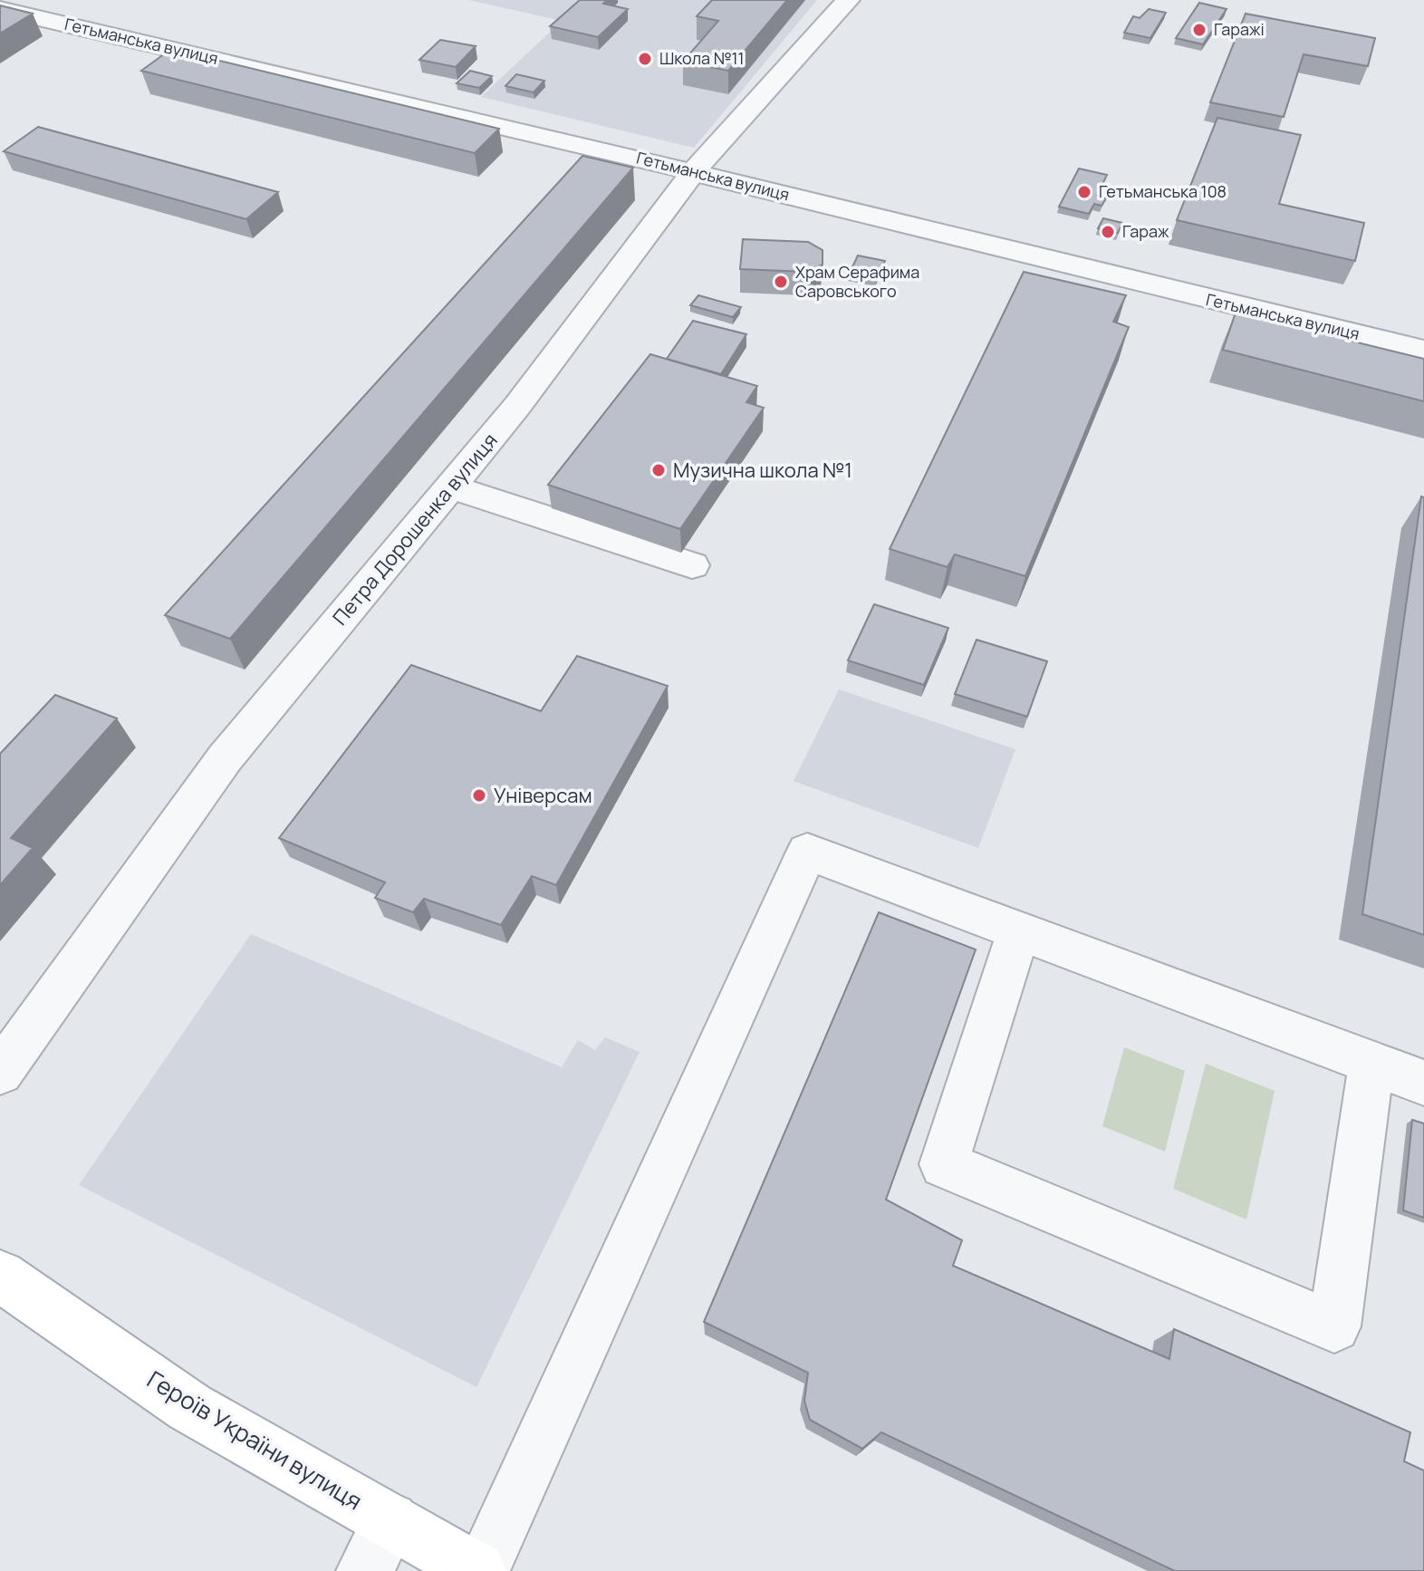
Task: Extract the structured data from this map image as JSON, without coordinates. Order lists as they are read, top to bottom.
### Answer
{
  "streets": {
    "main road": ["Героїв України вулиця"],
    "street": ["Гетьманська вулиця", "Петра Дорошенка вулиця"]
  },
  "crossings": [
    ["Гетьманська вулиця", "Петра Дорошенка вулиця"]
  ],
  "places": [
    "Гаражі",
    "Школа №11",
    "Гетьманська 108",
    "Гараж",
    "Храм Серафима Саровського",
    "Музична школа №1",
    "Універсам"
  ]
}
